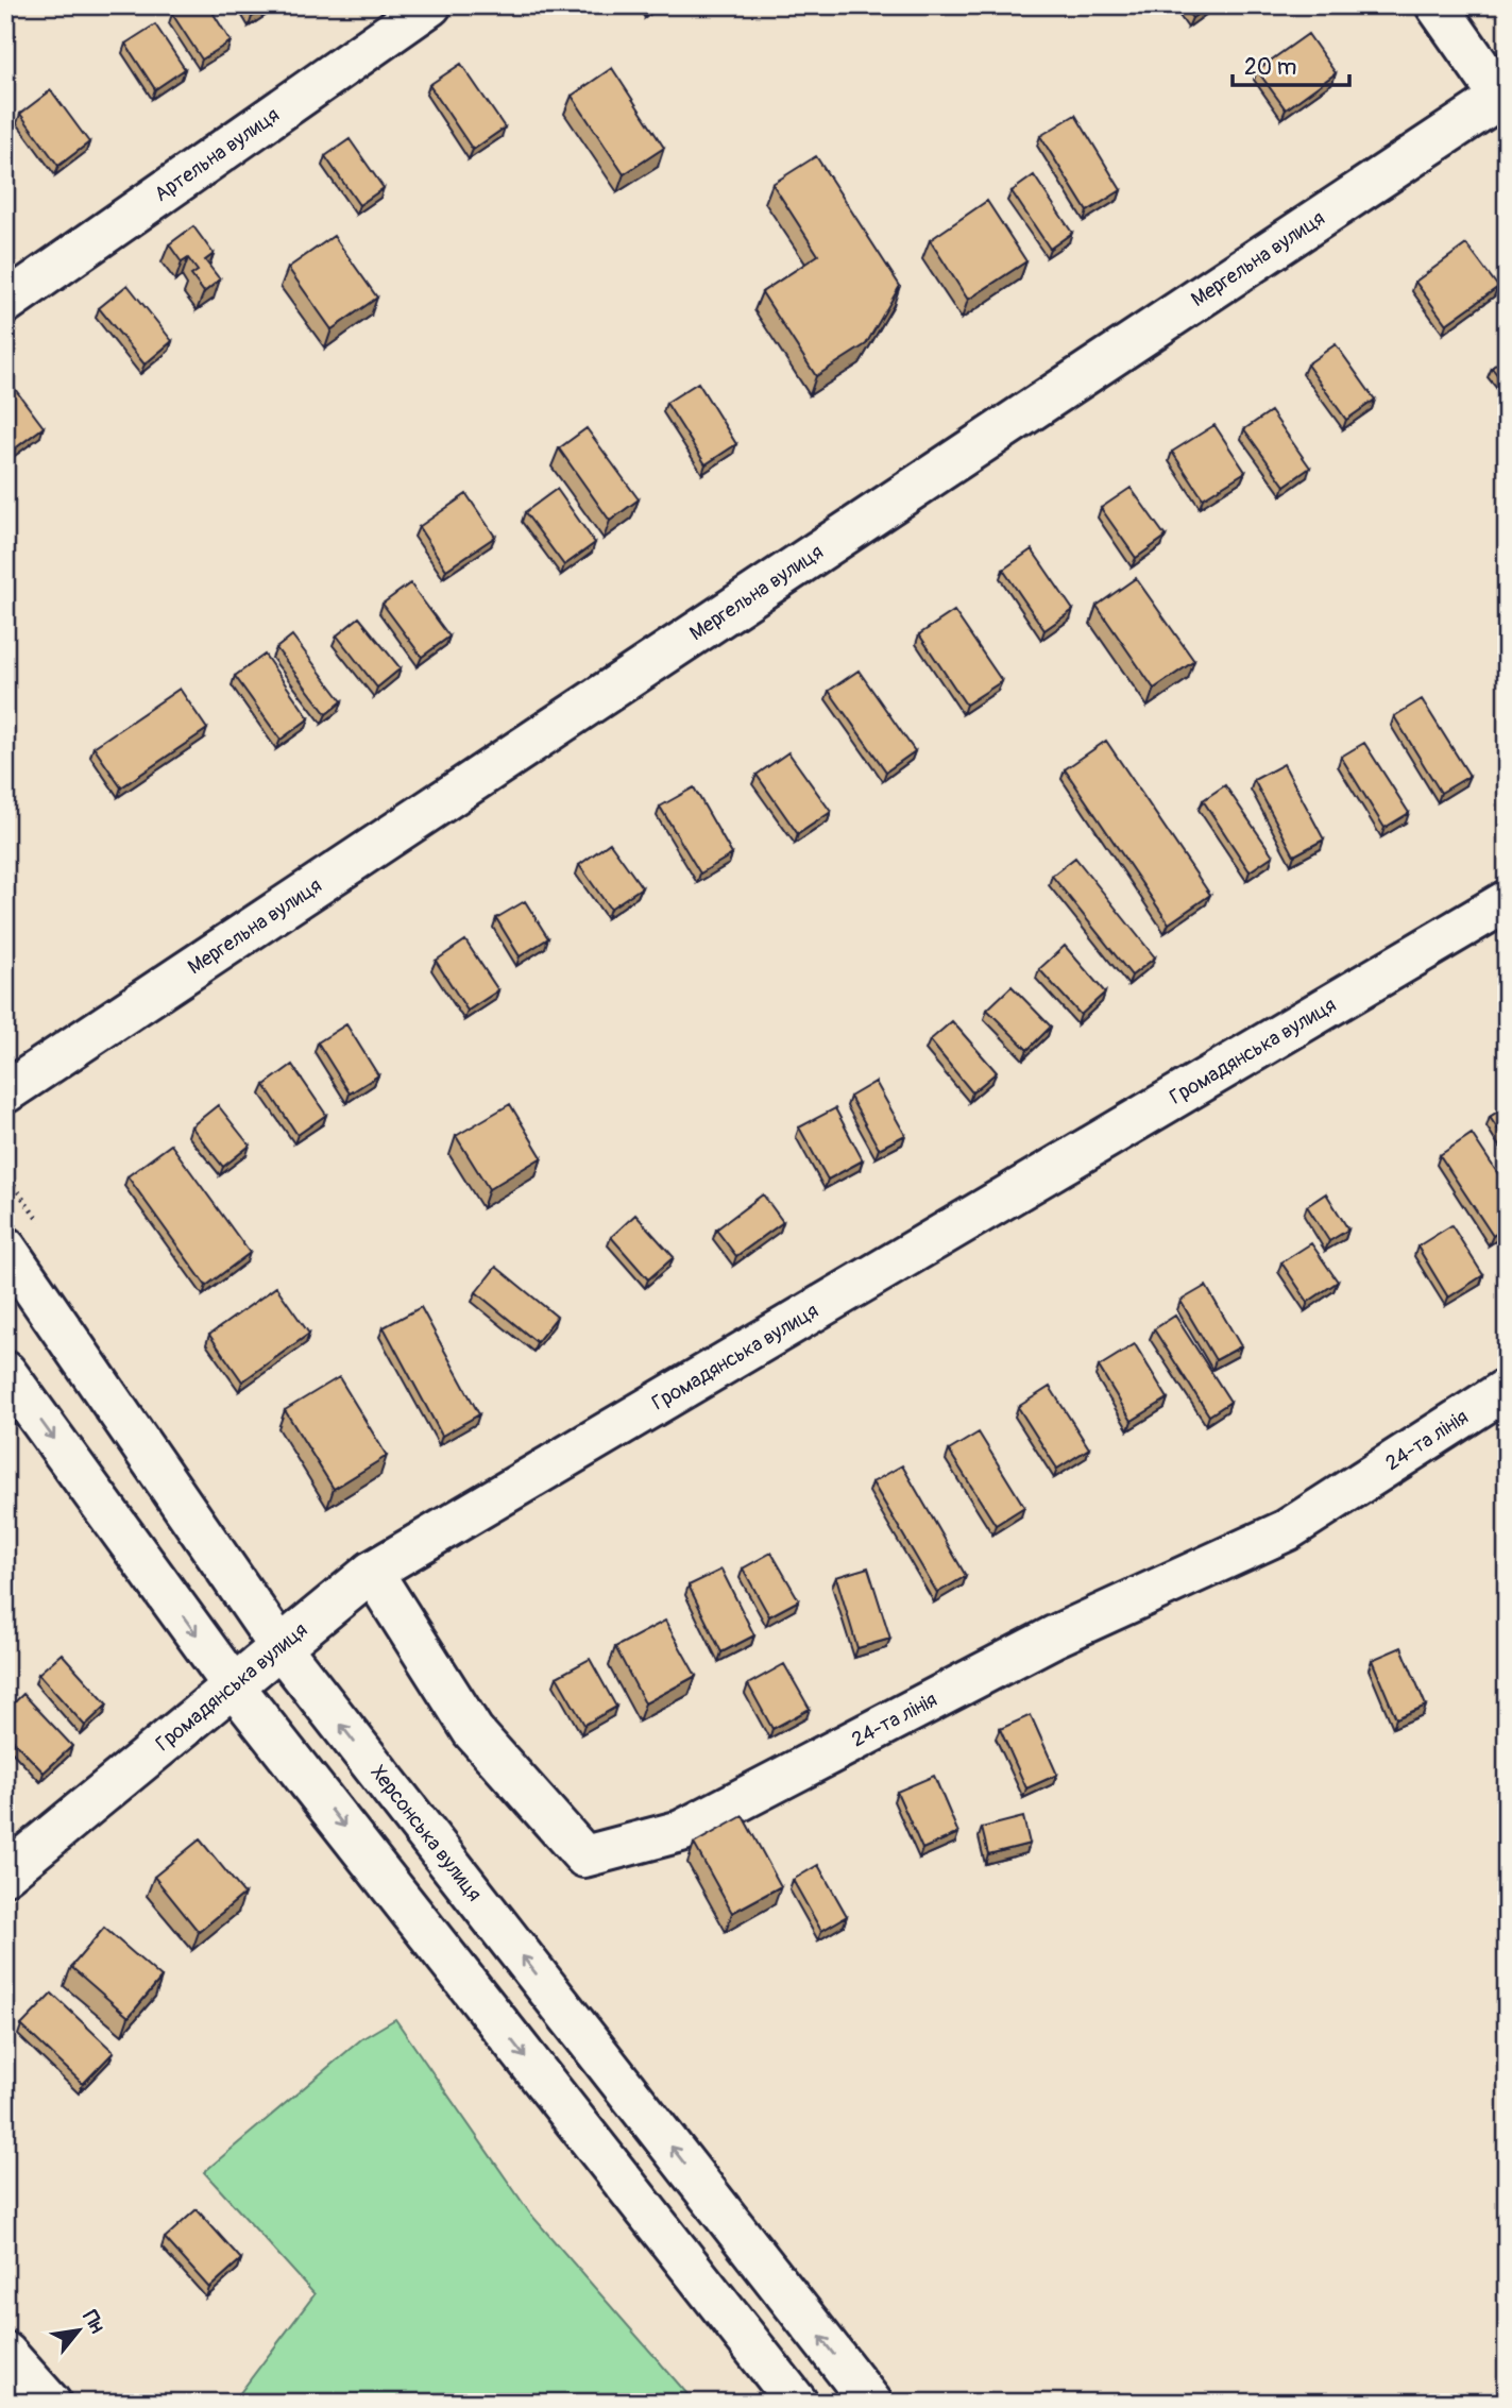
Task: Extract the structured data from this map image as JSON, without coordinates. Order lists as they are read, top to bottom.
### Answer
{
  "streets": {
    "street": [
      "Артельна вулиця",
      "Мергельна вулиця",
      "Громадянська вулиця",
      "24-та лінія",
      "Херсонська вулиця"
    ]
  },
  "crossings": [
    ["Громадянська вулиця", "24-та лінія"],
    ["Громадянська вулиця", "Херсонська вулиця"]
  ],
  "scale_bar": "20 m",
  "north": "top right"
}
